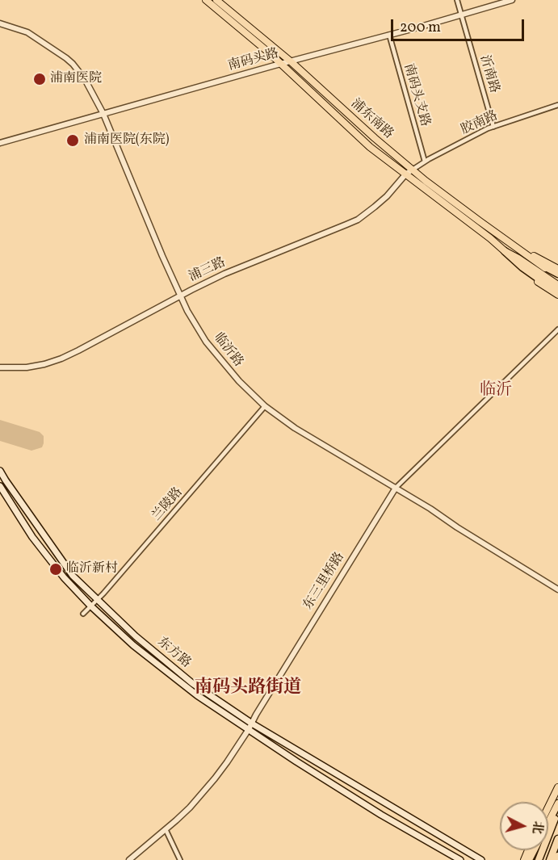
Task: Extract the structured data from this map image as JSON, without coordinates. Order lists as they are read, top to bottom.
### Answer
{
  "streets": {
    "main road": ["浦东南路", "东方路"],
    "street": [
      "南码头路",
      "沂南路",
      "南码头支路",
      "胶南路",
      "浦三路",
      "临沂路",
      "兰陵路",
      "东三里桥路"
    ]
  },
  "crossings": [
    ["南码头路", "沂南路"],
    ["南码头路", "南码头支路"],
    ["南码头路", "浦东南路"],
    ["南码头路", "临沂路"],
    ["沂南路", "胶南路"],
    ["南码头支路", "胶南路"],
    ["浦东南路", "胶南路"],
    ["浦东南路", "浦三路"],
    ["胶南路", "浦三路"],
    ["浦三路", "临沂路"],
    ["临沂路", "兰陵路"],
    ["临沂路", "东三里桥路"],
    ["兰陵路", "东方路"],
    ["东三里桥路", "东方路"]
  ],
  "districts": ["临沂", "南码头路街道"],
  "places": ["浦南医院", "浦南医院(东院)", "临沂新村"],
  "scale_bar": "200 m",
  "north": "right"
}
